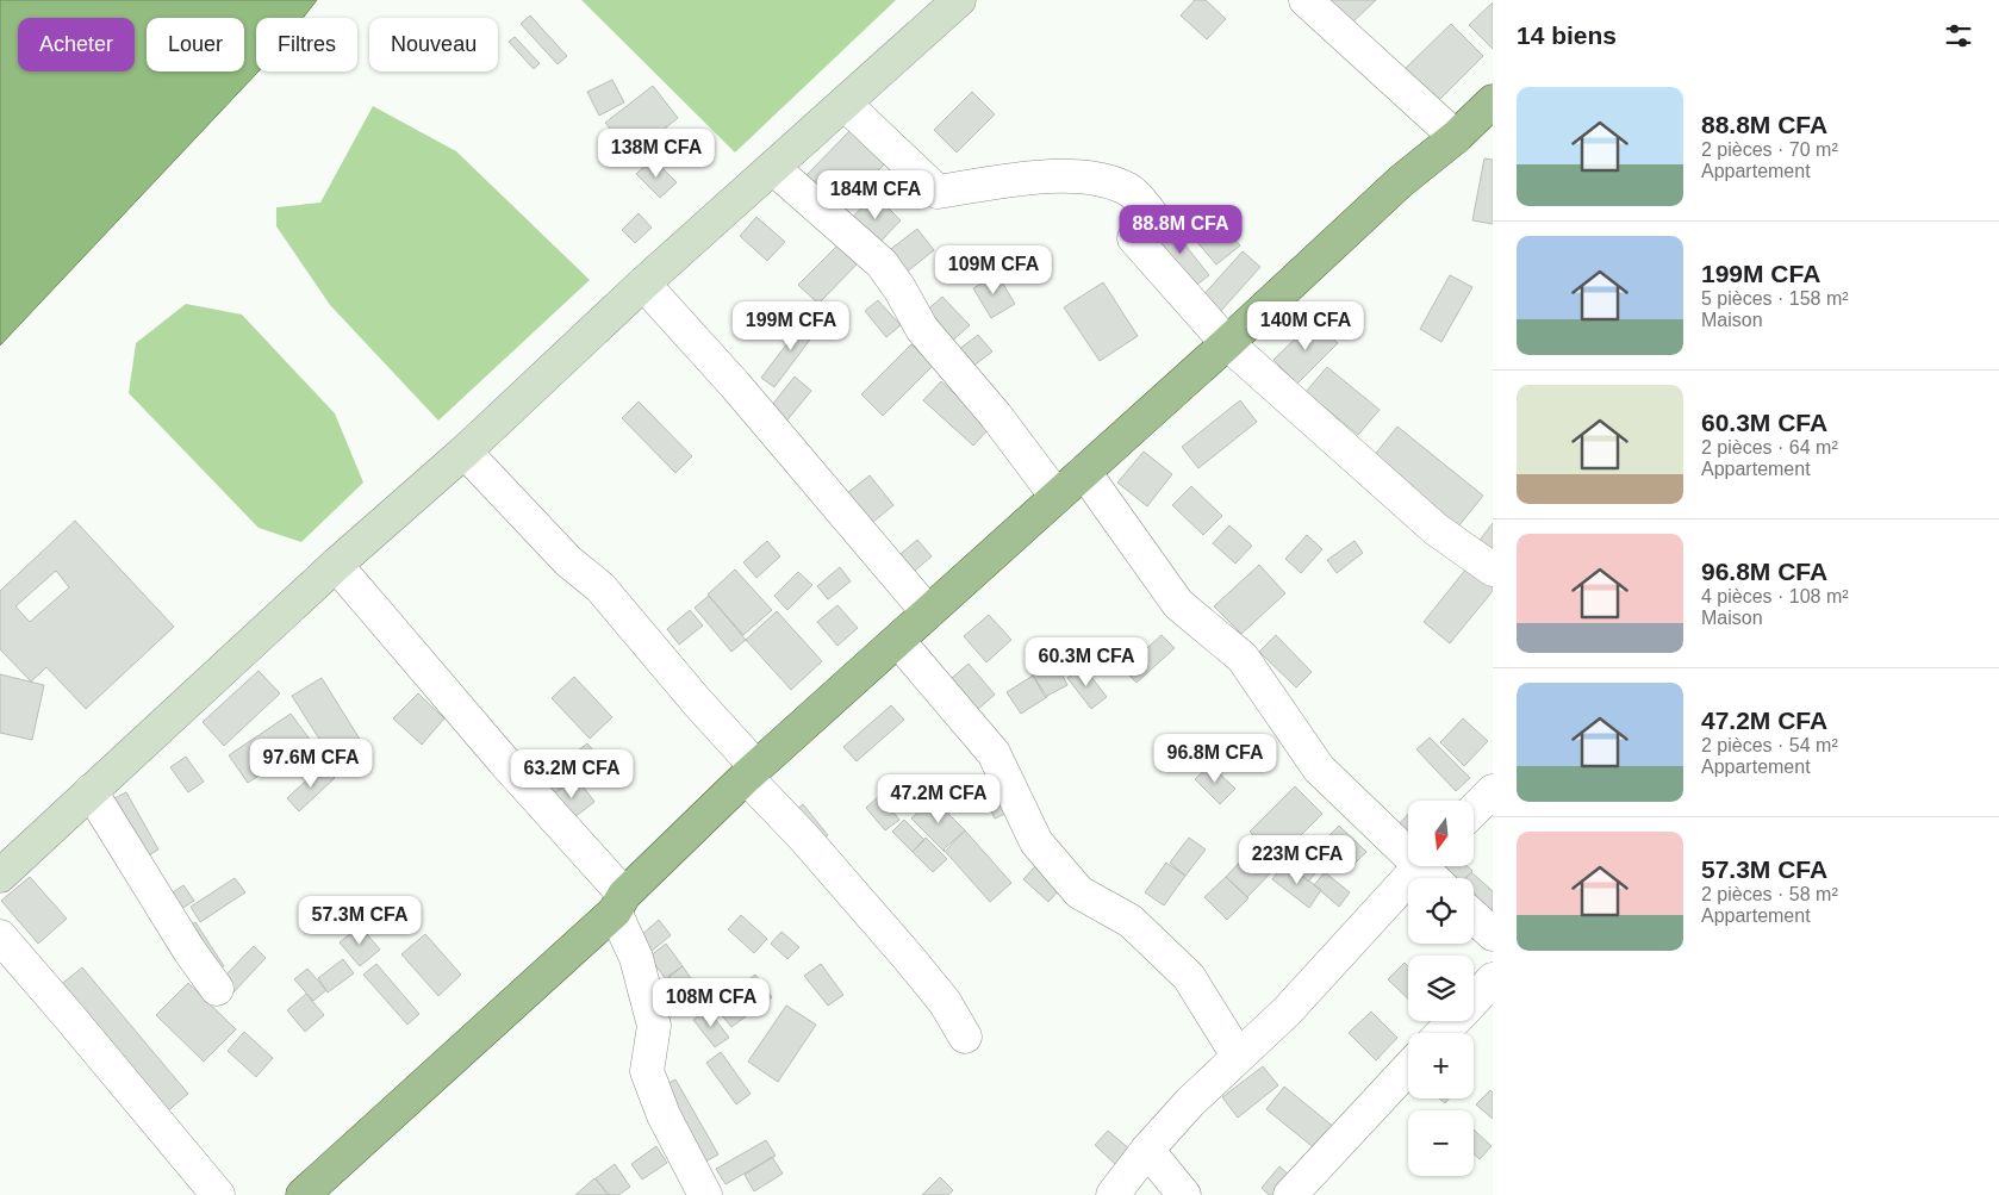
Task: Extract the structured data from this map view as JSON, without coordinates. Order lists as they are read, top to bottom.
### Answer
{
  "north": "bottom",
  "page": {
    "heading": "14 biens",
    "chip": [
      "Acheter",
      "Louer",
      "Filtres",
      "Nouveau"
    ],
    "list": [
      {
        "name": "88.8M CFA",
        "note": "2 pièces · 70 m² · Appartement"
      },
      {
        "name": "199M CFA",
        "note": "5 pièces · 158 m² · Maison"
      },
      {
        "name": "60.3M CFA",
        "note": "2 pièces · 64 m² · Appartement"
      },
      {
        "name": "96.8M CFA",
        "note": "4 pièces · 108 m² · Maison"
      },
      {
        "name": "47.2M CFA",
        "note": "2 pièces · 54 m² · Appartement"
      },
      {
        "name": "57.3M CFA",
        "note": "2 pièces · 58 m² · Appartement"
      }
    ],
    "price": [
      "138M CFA",
      "184M CFA",
      "88.8M CFA",
      "109M CFA",
      "199M CFA",
      "140M CFA",
      "60.3M CFA",
      "96.8M CFA",
      "97.6M CFA",
      "63.2M CFA",
      "47.2M CFA",
      "223M CFA",
      "57.3M CFA",
      "108M CFA"
    ],
    "map_buttons": ["+", "−"]
  }
}
